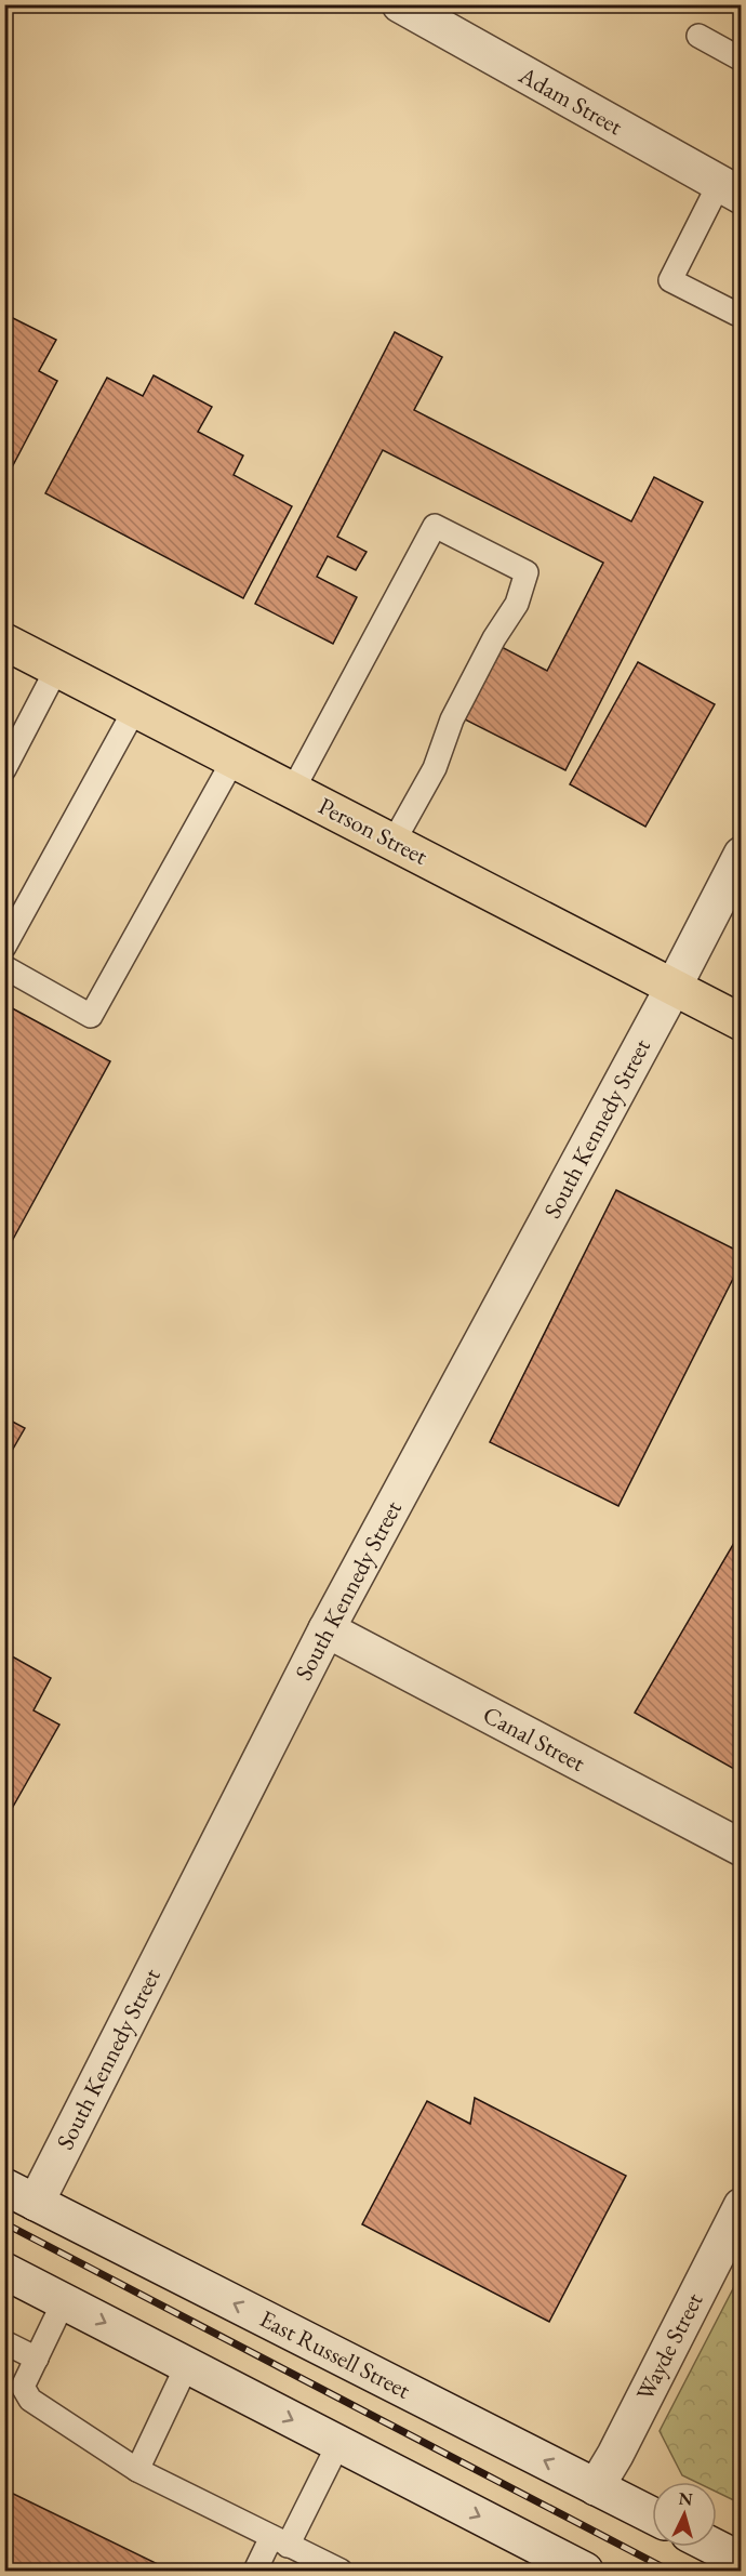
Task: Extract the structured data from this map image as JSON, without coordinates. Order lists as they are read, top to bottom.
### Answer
{
  "streets": {
    "main road": ["Person Street"],
    "street": [
      "Adam Street",
      "South Kennedy Street",
      "Canal Street",
      "Wayde Street",
      "East Russell Street"
    ]
  },
  "crossings": [
    ["Person Street", "South Kennedy Street"],
    ["South Kennedy Street", "Canal Street"],
    ["South Kennedy Street", "East Russell Street"],
    ["Wayde Street", "East Russell Street"]
  ],
  "north": "top"
}
